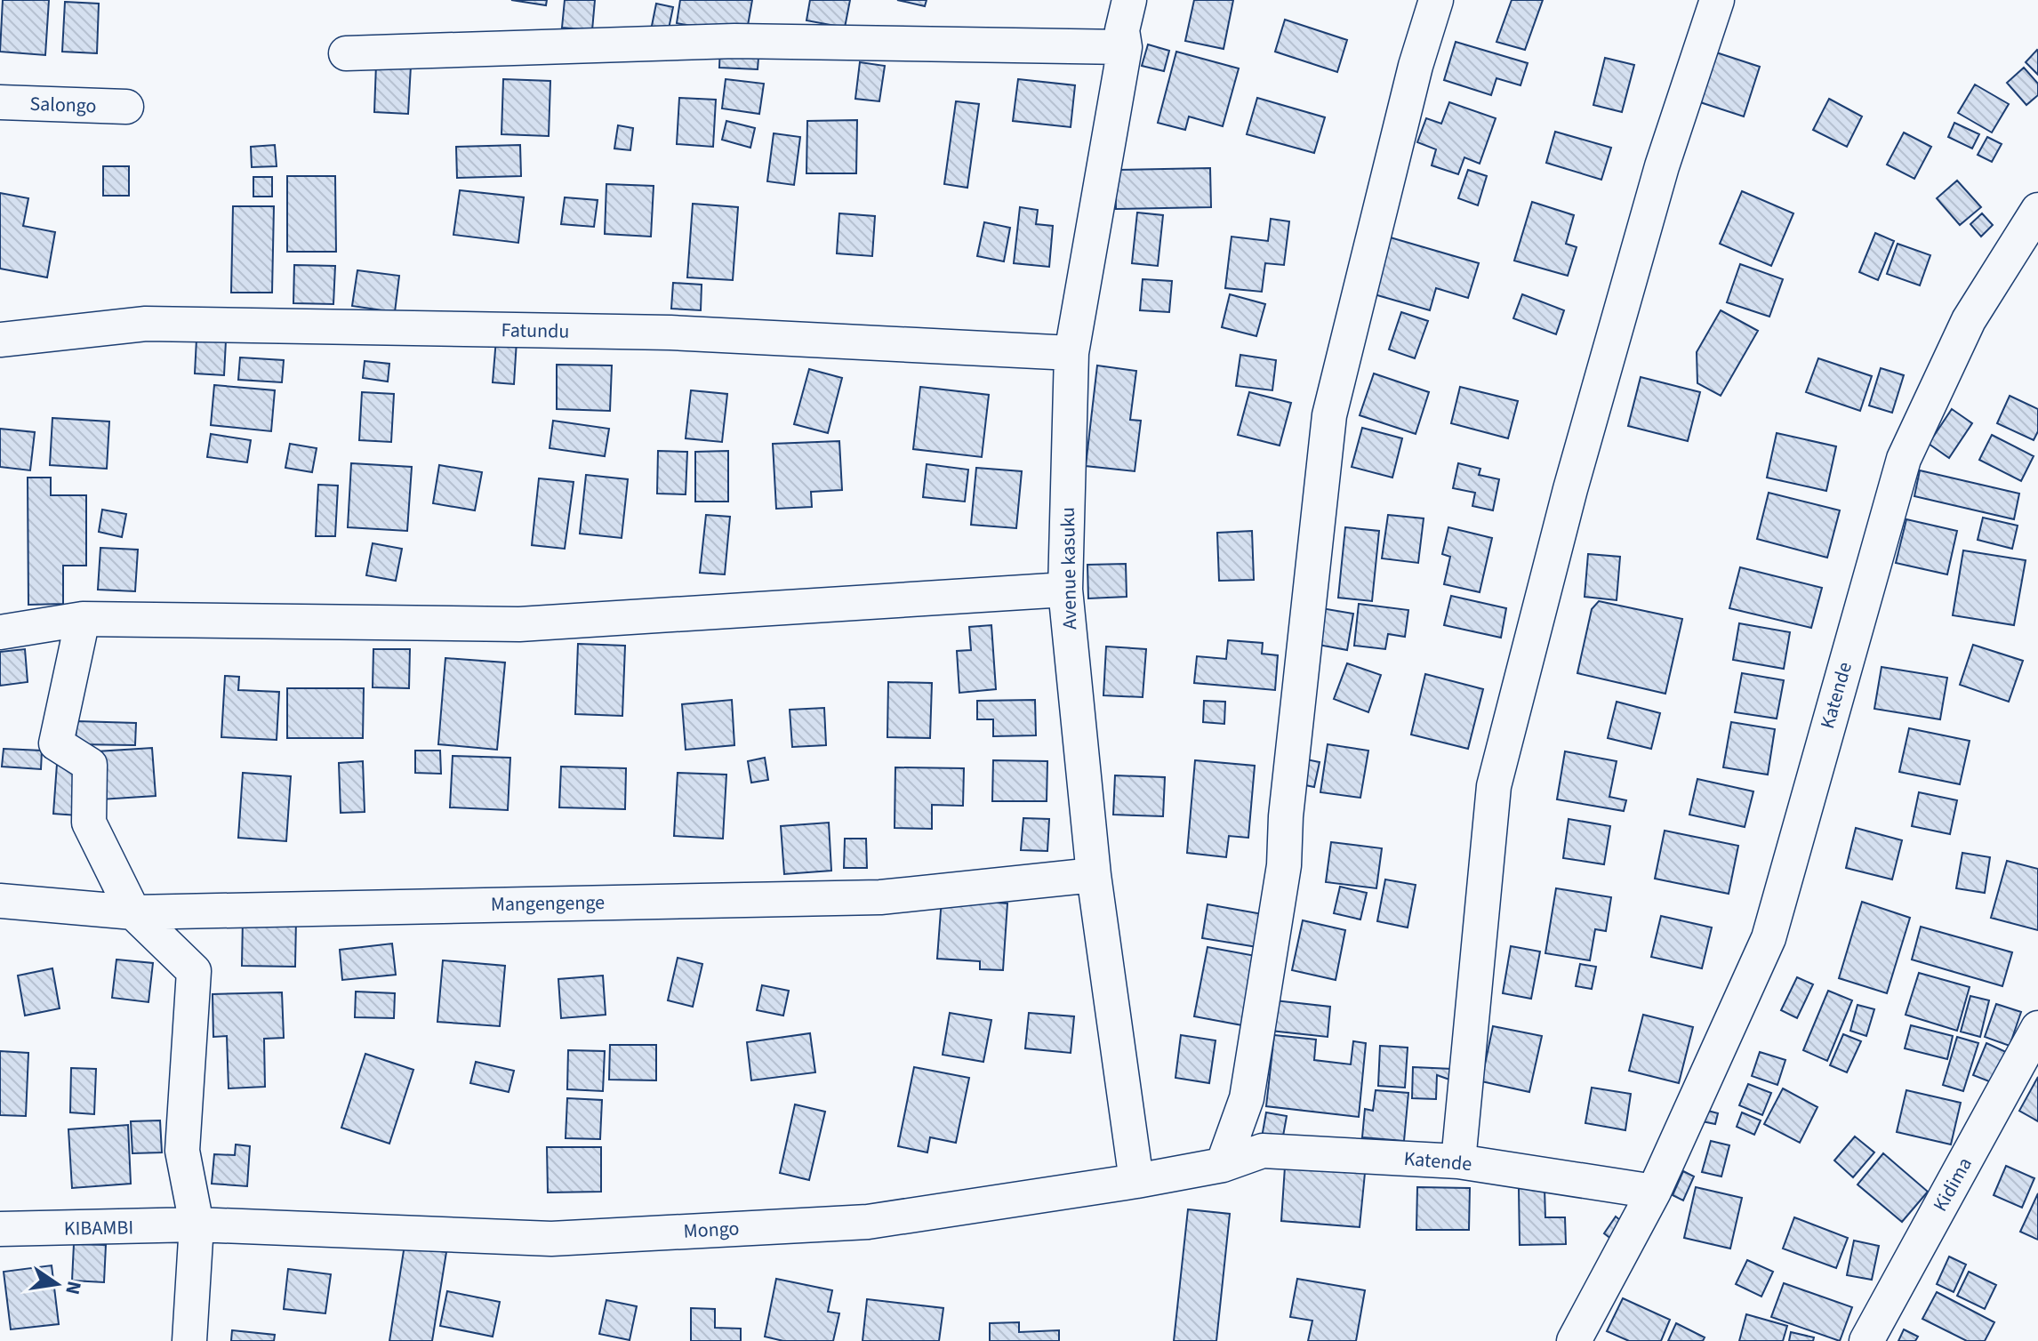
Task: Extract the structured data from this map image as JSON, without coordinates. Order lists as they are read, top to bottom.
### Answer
{
  "streets": {
    "street": [
      "Salongo",
      "Fatundu",
      "Avenue kasuku",
      "Katende",
      "Mangengenge",
      "Kidima",
      "KIBAMBI",
      "Mongo"
    ]
  },
  "crossings": [
    ["Fatundu", "Avenue kasuku"],
    ["Avenue kasuku", "Mangengenge"],
    ["Avenue kasuku", "Mongo"],
    ["Katende", "Mongo"],
    ["KIBAMBI", "Mongo"]
  ],
  "north": "right"
}
